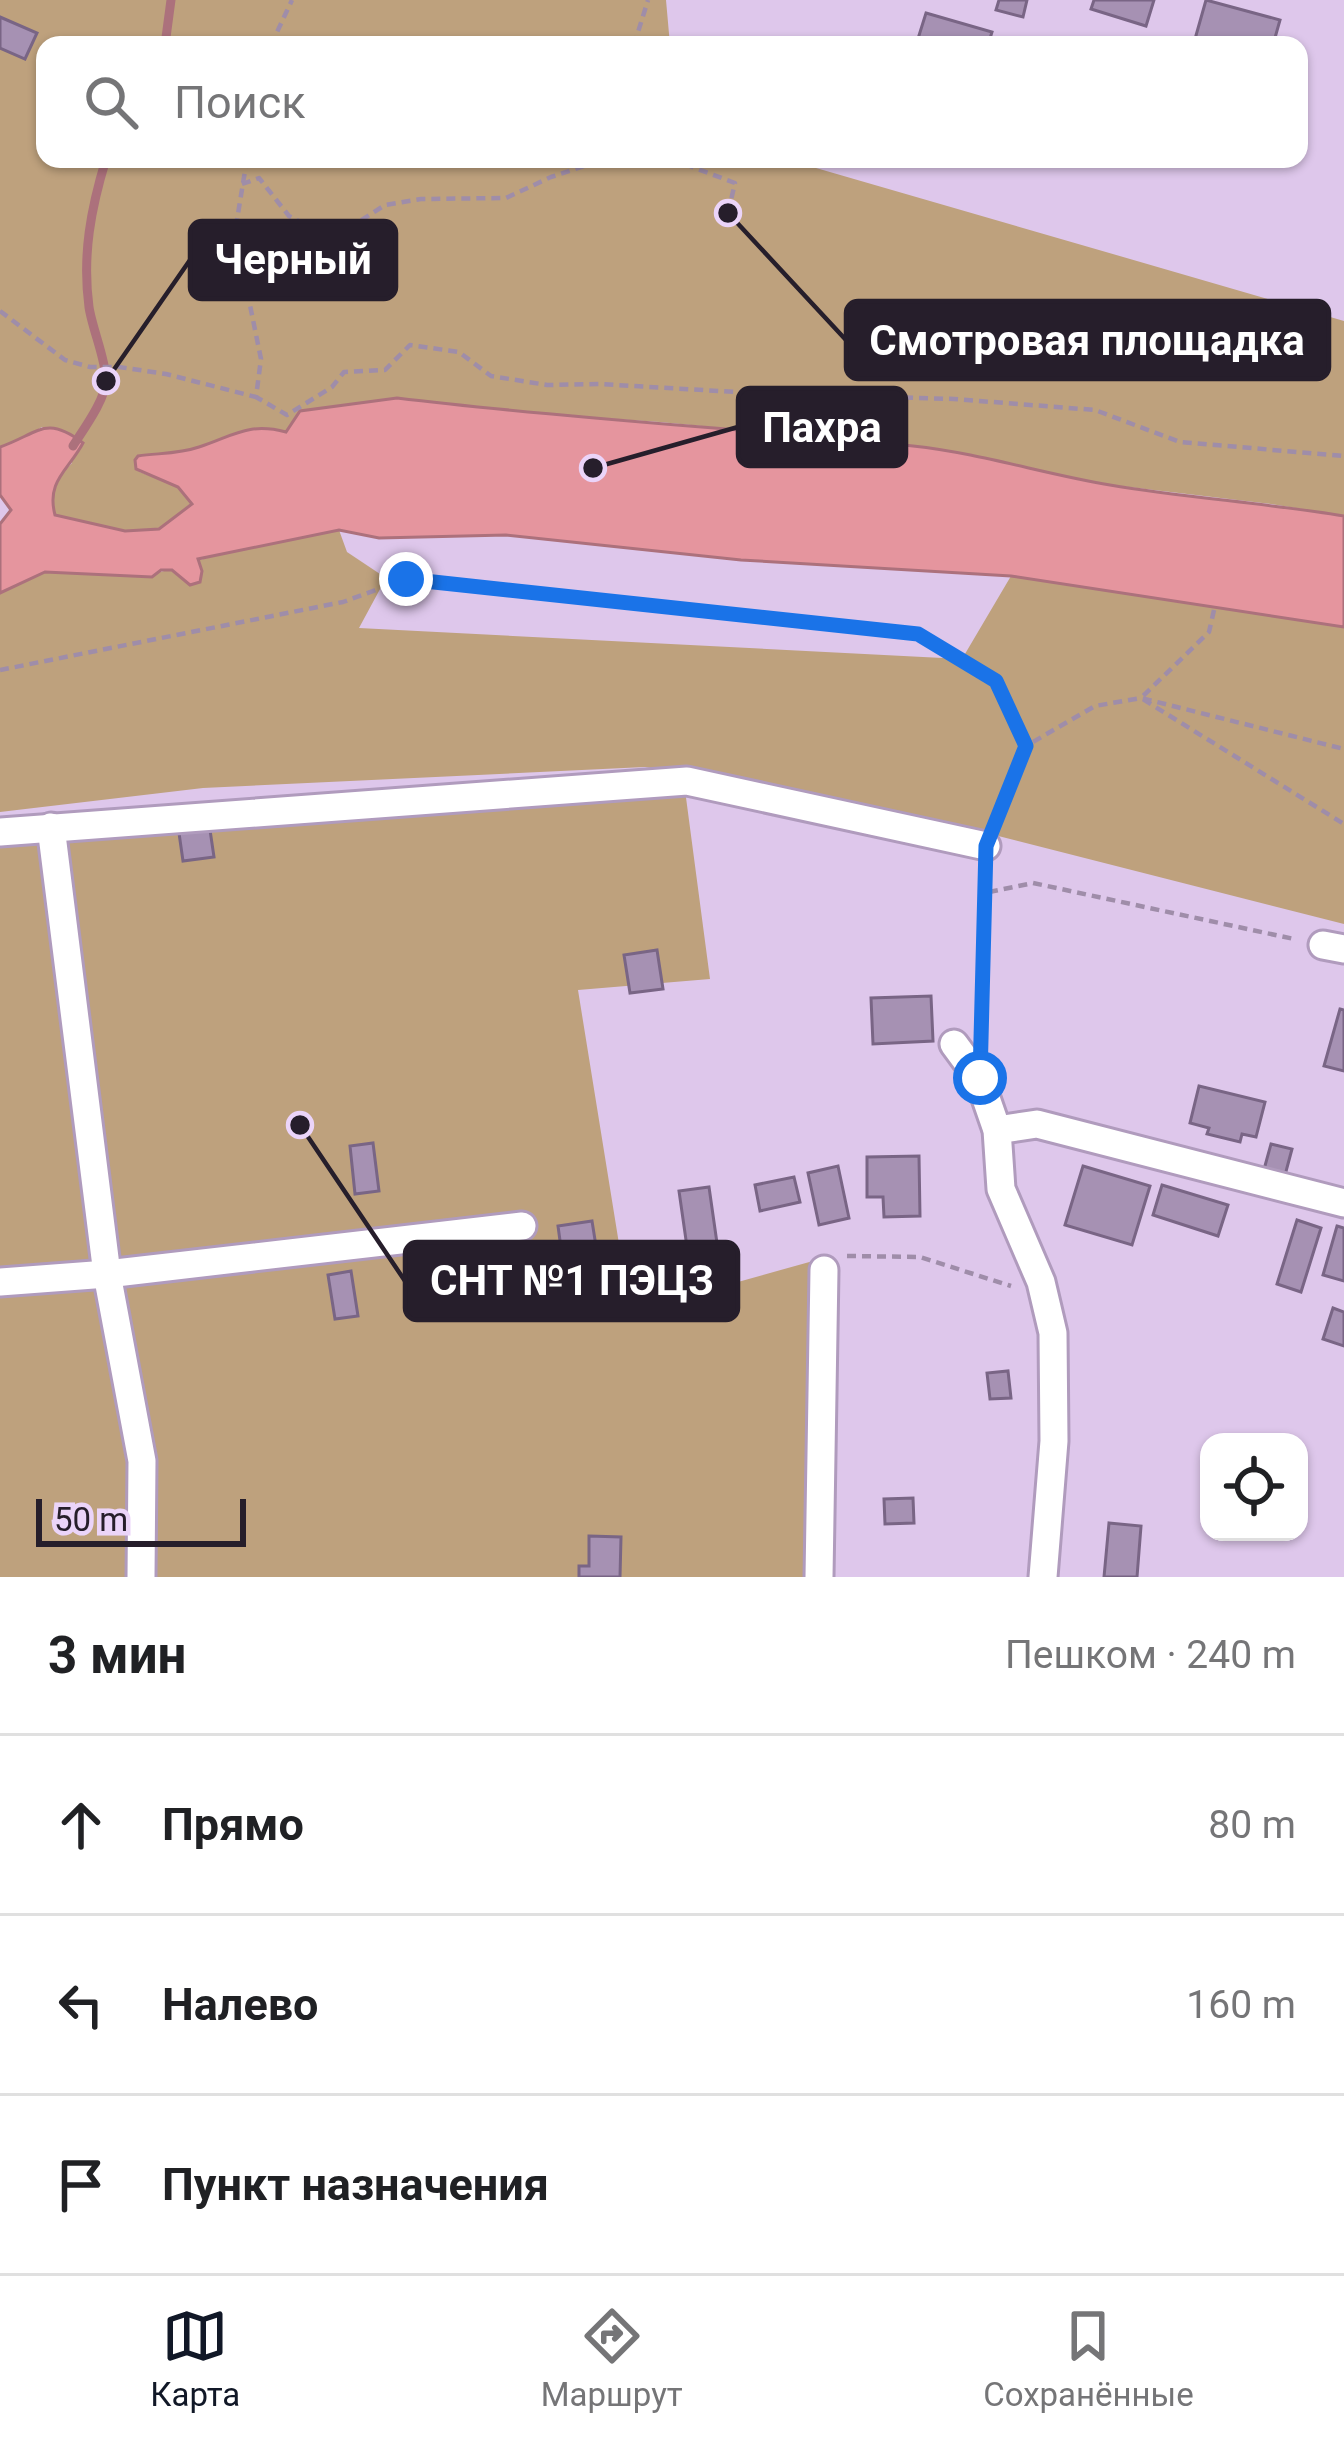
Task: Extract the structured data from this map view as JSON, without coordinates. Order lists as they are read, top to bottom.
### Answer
{
  "places": [
    "Смотровая площадка",
    "Черный",
    "Пахра",
    "СНТ №1 ПЭЦЗ"
  ],
  "scale_bar": "50 m",
  "page": {
    "search": "Поиск",
    "scale": "50 m",
    "heading": ["3 мин", "Пешком · 240 m"],
    "list": [
      ["Прямо", "80 m"],
      ["Налево", "160 m"],
      "Пункт назначения"
    ],
    "nav": ["Карта", "Маршрут", "Сохранённые"]
  }
}
